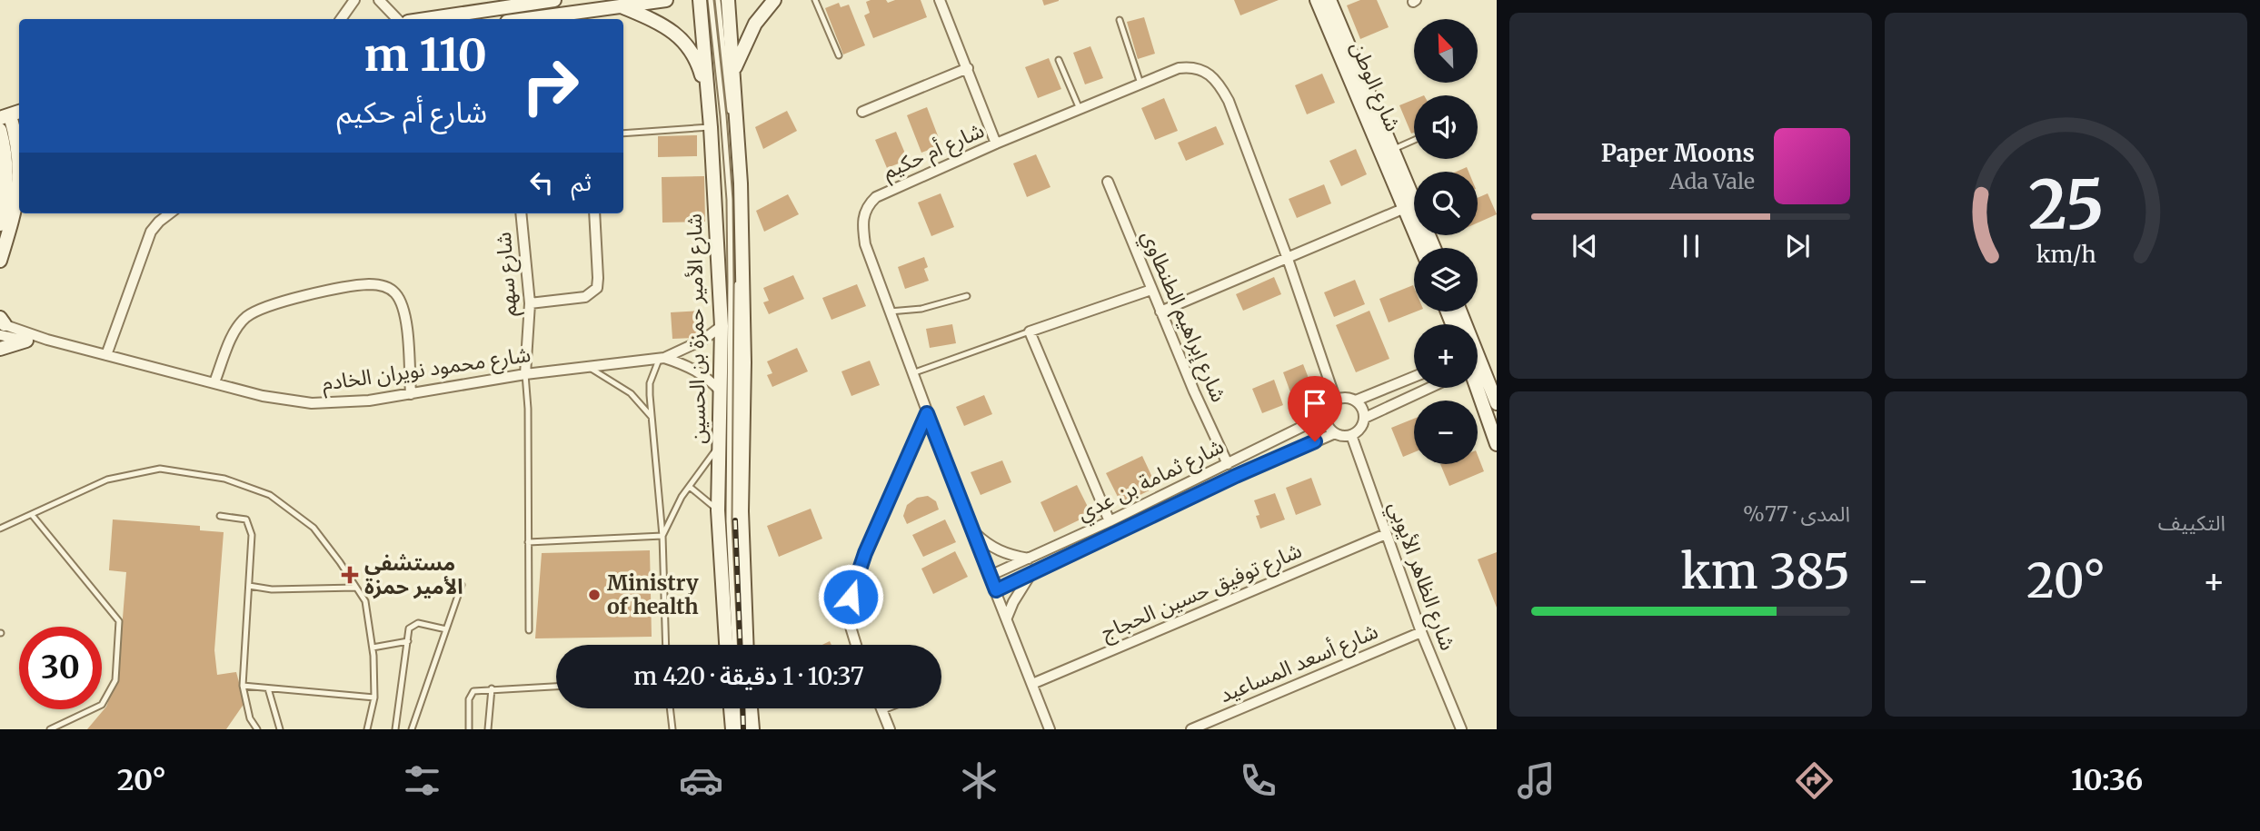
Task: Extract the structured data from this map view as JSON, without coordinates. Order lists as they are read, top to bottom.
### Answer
{
  "streets": {
    "main road": ["شارع الوطن", "شارع الأمير حمزة بن الحسين"],
    "street": [
      "شارع أم حكيم",
      "شارع سهم",
      "شارع إبراهيم الطنطاوي",
      "شارع محمود نويران الخادم",
      "شارع ثمامة بن عدي",
      "شارع الظاهر الأيوبي",
      "شارع توفيق حسين الحجاج",
      "شارع أسعد المساعيد"
    ]
  },
  "crossings": [
    ["شارع أم حكيم", "شارع ثمامة بن عدي"],
    ["شارع أم حكيم", "شارع الظاهر الأيوبي"],
    ["شارع أم حكيم", "شارع توفيق حسين الحجاج"],
    ["شارع سهم", "شارع محمود نويران الخادم"],
    ["شارع إبراهيم الطنطاوي", "شارع ثمامة بن عدي"],
    ["شارع الأمير حمزة بن الحسين", "شارع محمود نويران الخادم"],
    ["شارع ثمامة بن عدي", "شارع الظاهر الأيوبي"],
    ["شارع الظاهر الأيوبي", "شارع توفيق حسين الحجاج"],
    ["شارع الظاهر الأيوبي", "شارع أسعد المساعيد"]
  ],
  "places": {
    "health": ["مستشفى الأمير حمزة"],
    "other": ["Ministry of health"]
  },
  "north": "top left",
  "page": {
    "map_buttons": ["+", "−"],
    "turn": ["110 m", "شارع أم حكيم"],
    "song": ["Paper Moons", "Ada Vale"],
    "then": "ثم",
    "tile": [
      "التكييف",
      ["المدى · 77%", "385 km"]
    ],
    "heat": ["−", "20°", "+"],
    "limit": "30",
    "trip": "10:37 · 1 دقيقة · 420 m",
    "tabs": ["10:36", "20°"],
    "gauge": ["25", "km/h"]
  }
}
